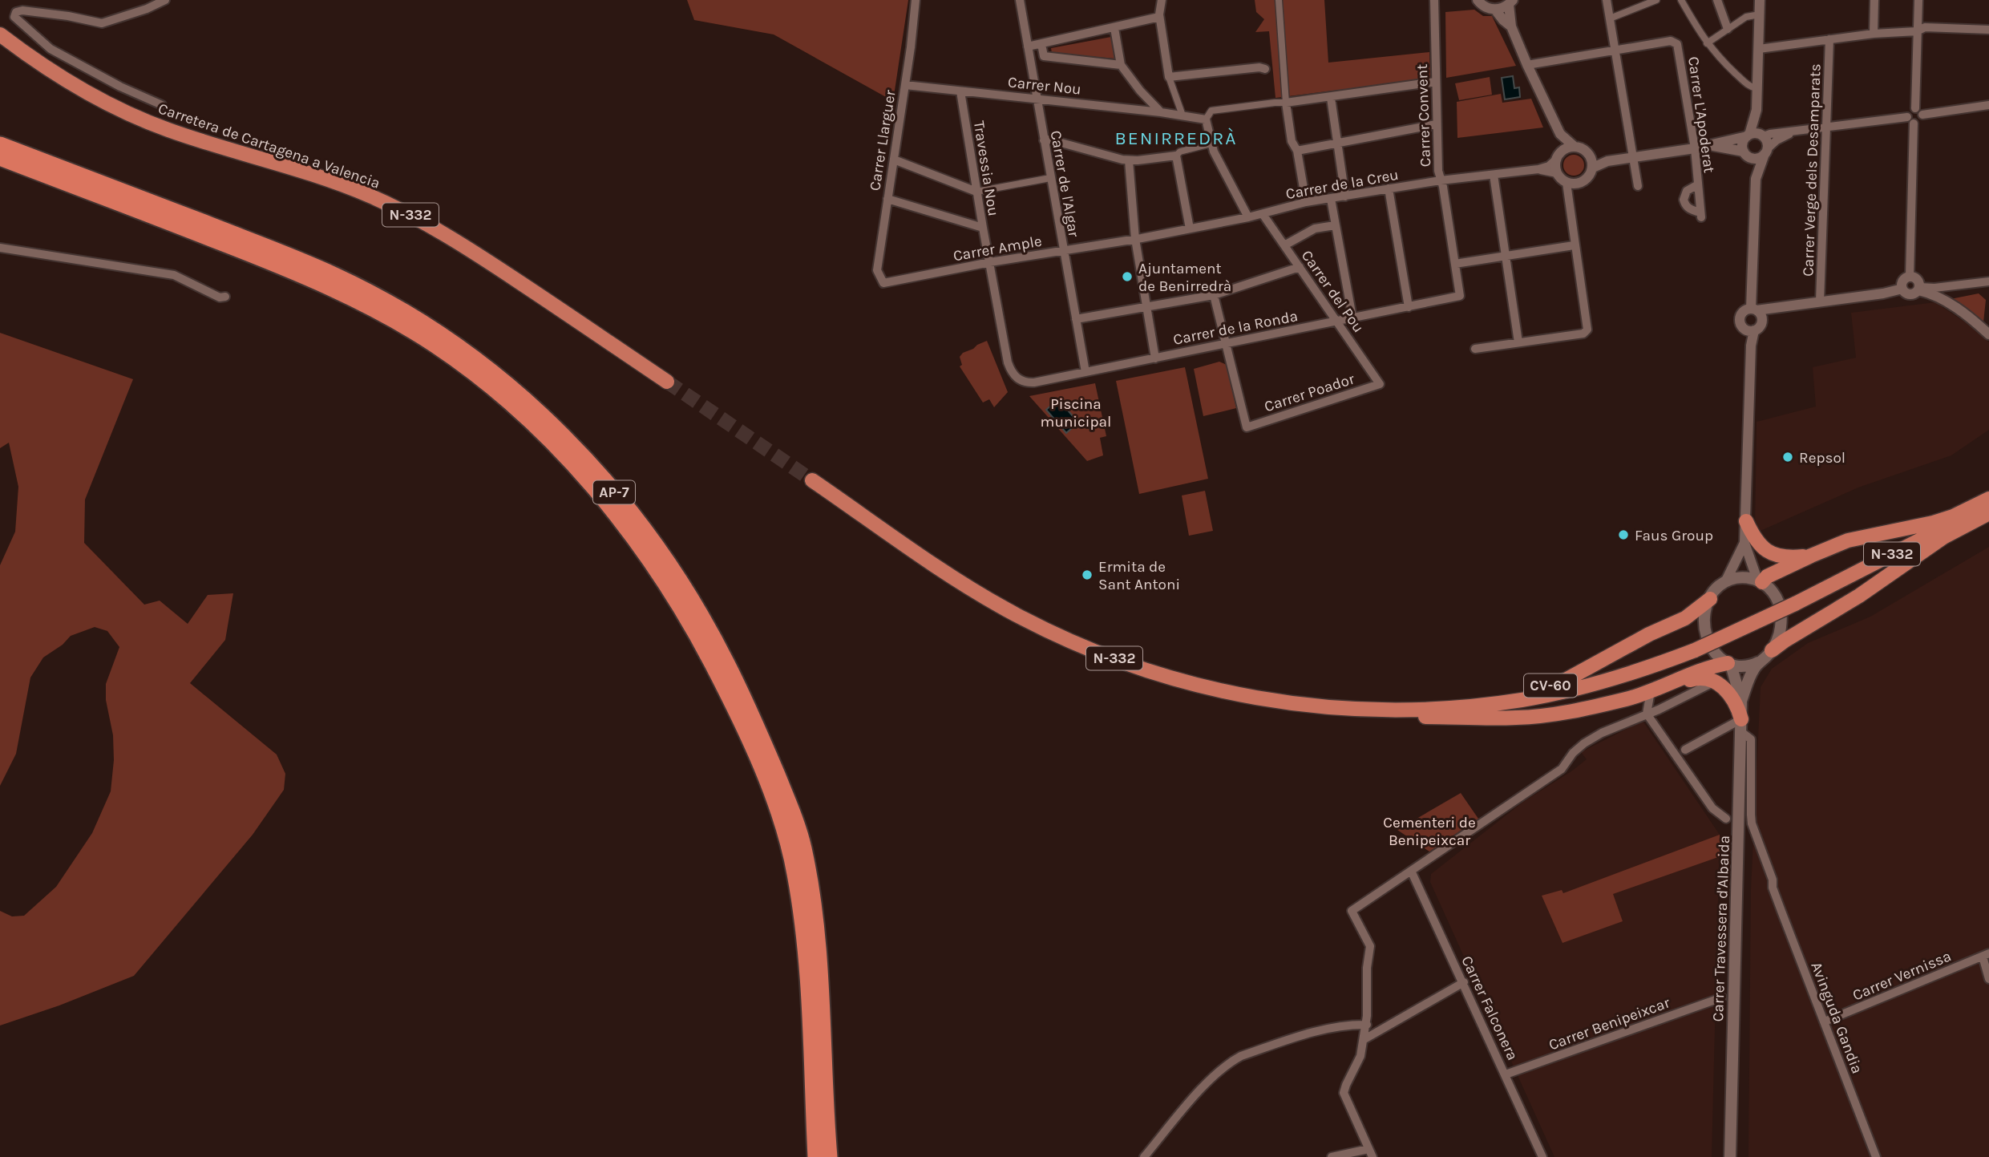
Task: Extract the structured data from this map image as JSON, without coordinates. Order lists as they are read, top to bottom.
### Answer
{
  "streets": {
    "highway": [
      "Carretera de Cartagena a Valencia",
      "N-332",
      "AP-7",
      "CV-60"
    ],
    "main road": ["Carrer Travessera d'Albaida"],
    "street": [
      "Carrer Nou",
      "Carrer L'Apoderat",
      "Carrer Convent",
      "Carrer Llarguer",
      "Travessia Nou",
      "Carrer Verge dels Desamparats",
      "Carrer de l'Algar",
      "Carrer de la Creu",
      "Carrer Ample",
      "Carrer del Pou",
      "Carrer de la Ronda",
      "Carrer Poador",
      "Carrer Vernissa",
      "Carrer Falconera",
      "Avinguda Gandia",
      "Carrer Benipeixcar"
    ]
  },
  "crossings": [
    ["Carrer Nou", "Carrer Llarguer"],
    ["Carrer Nou", "Travessia Nou"],
    ["Carrer Nou", "Carrer de l'Algar"],
    ["Carrer Convent", "Carrer de la Creu"],
    ["Carrer Convent", "Carrer de la Ronda"],
    ["Carrer Llarguer", "Carrer Ample"],
    ["Travessia Nou", "Carrer Ample"],
    ["Travessia Nou", "Carrer de la Ronda"],
    ["Carrer de l'Algar", "Carrer Ample"],
    ["Carrer de l'Algar", "Carrer de la Ronda"],
    ["Carrer de la Creu", "Carrer Ample"],
    ["Carrer de la Creu", "Carrer del Pou"],
    ["N-332", "CV-60"],
    ["Carrer del Pou", "Carrer de la Ronda"],
    ["Carrer del Pou", "Carrer Poador"],
    ["Carrer de la Ronda", "Carrer Poador"],
    ["CV-60", "Carrer Travessera d'Albaida"],
    ["Carrer Travessera d'Albaida", "Avinguda Gandia"],
    ["Carrer Vernissa", "Avinguda Gandia"],
    ["Carrer Falconera", "Carrer Benipeixcar"]
  ],
  "districts": ["BENIRREDRÀ"],
  "parks": ["Piscina municipal", "Cementeri de Benipeixcar"],
  "places": [
    "Ajuntament de Benirredrà",
    "Repsol",
    "Faus Group",
    "Ermita de Sant Antoni"
  ]
}
